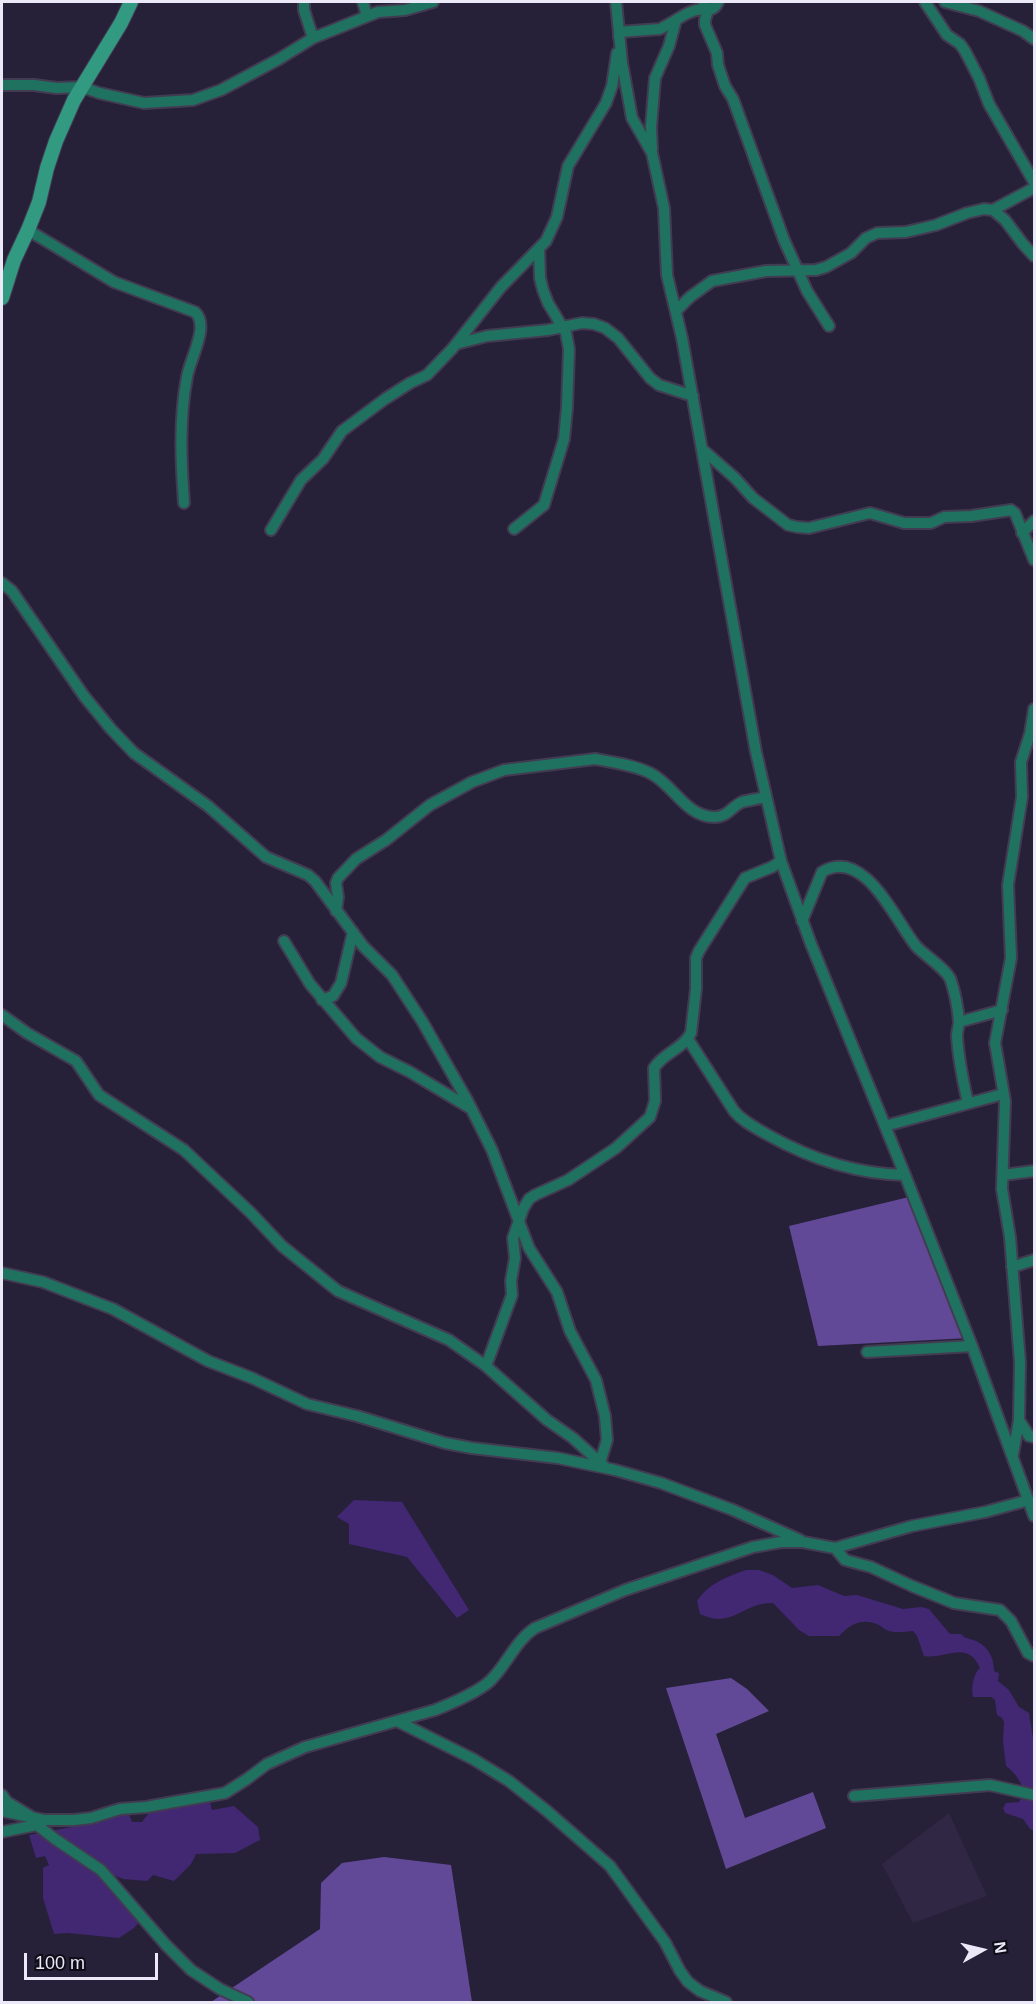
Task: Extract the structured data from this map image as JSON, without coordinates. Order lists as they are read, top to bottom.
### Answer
{
  "scale_bar": "100 m",
  "north": "right"
}
